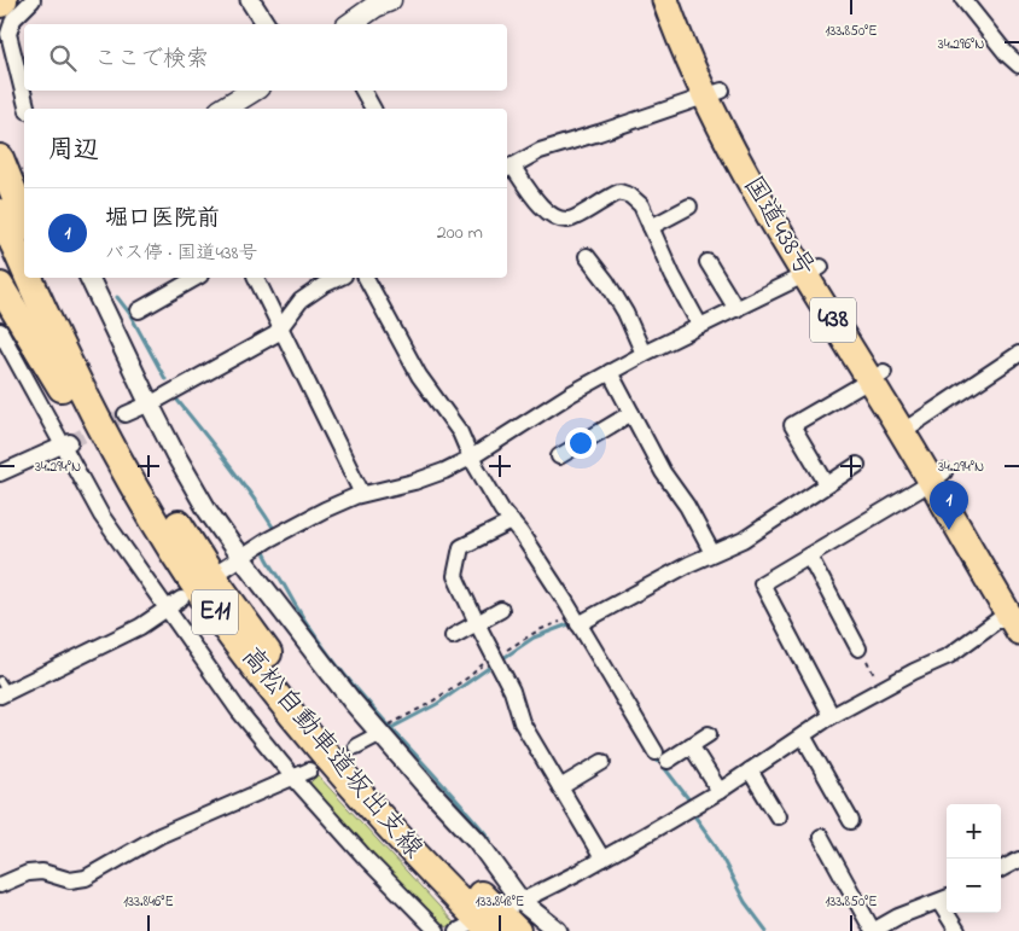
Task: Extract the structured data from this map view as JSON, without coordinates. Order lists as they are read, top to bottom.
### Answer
{
  "streets": {
    "highway": [
      "国道438号",
      "438",
      "E11",
      "高松自動車道坂出支線"
    ]
  },
  "page": {
    "search": "ここで検索",
    "heading": "周辺",
    "list": [
      {
        "mark": "1",
        "name": "堀口医院前",
        "note": "バス停 · 国道438号",
        "value": "200 m"
      }
    ],
    "pins": "1",
    "map_buttons": ["+", "−"]
  },
  "coordinates": [
    "133.850°E",
    "34.296°N",
    "34.294°N",
    "133.846°E",
    "133.848°E"
  ]
}
